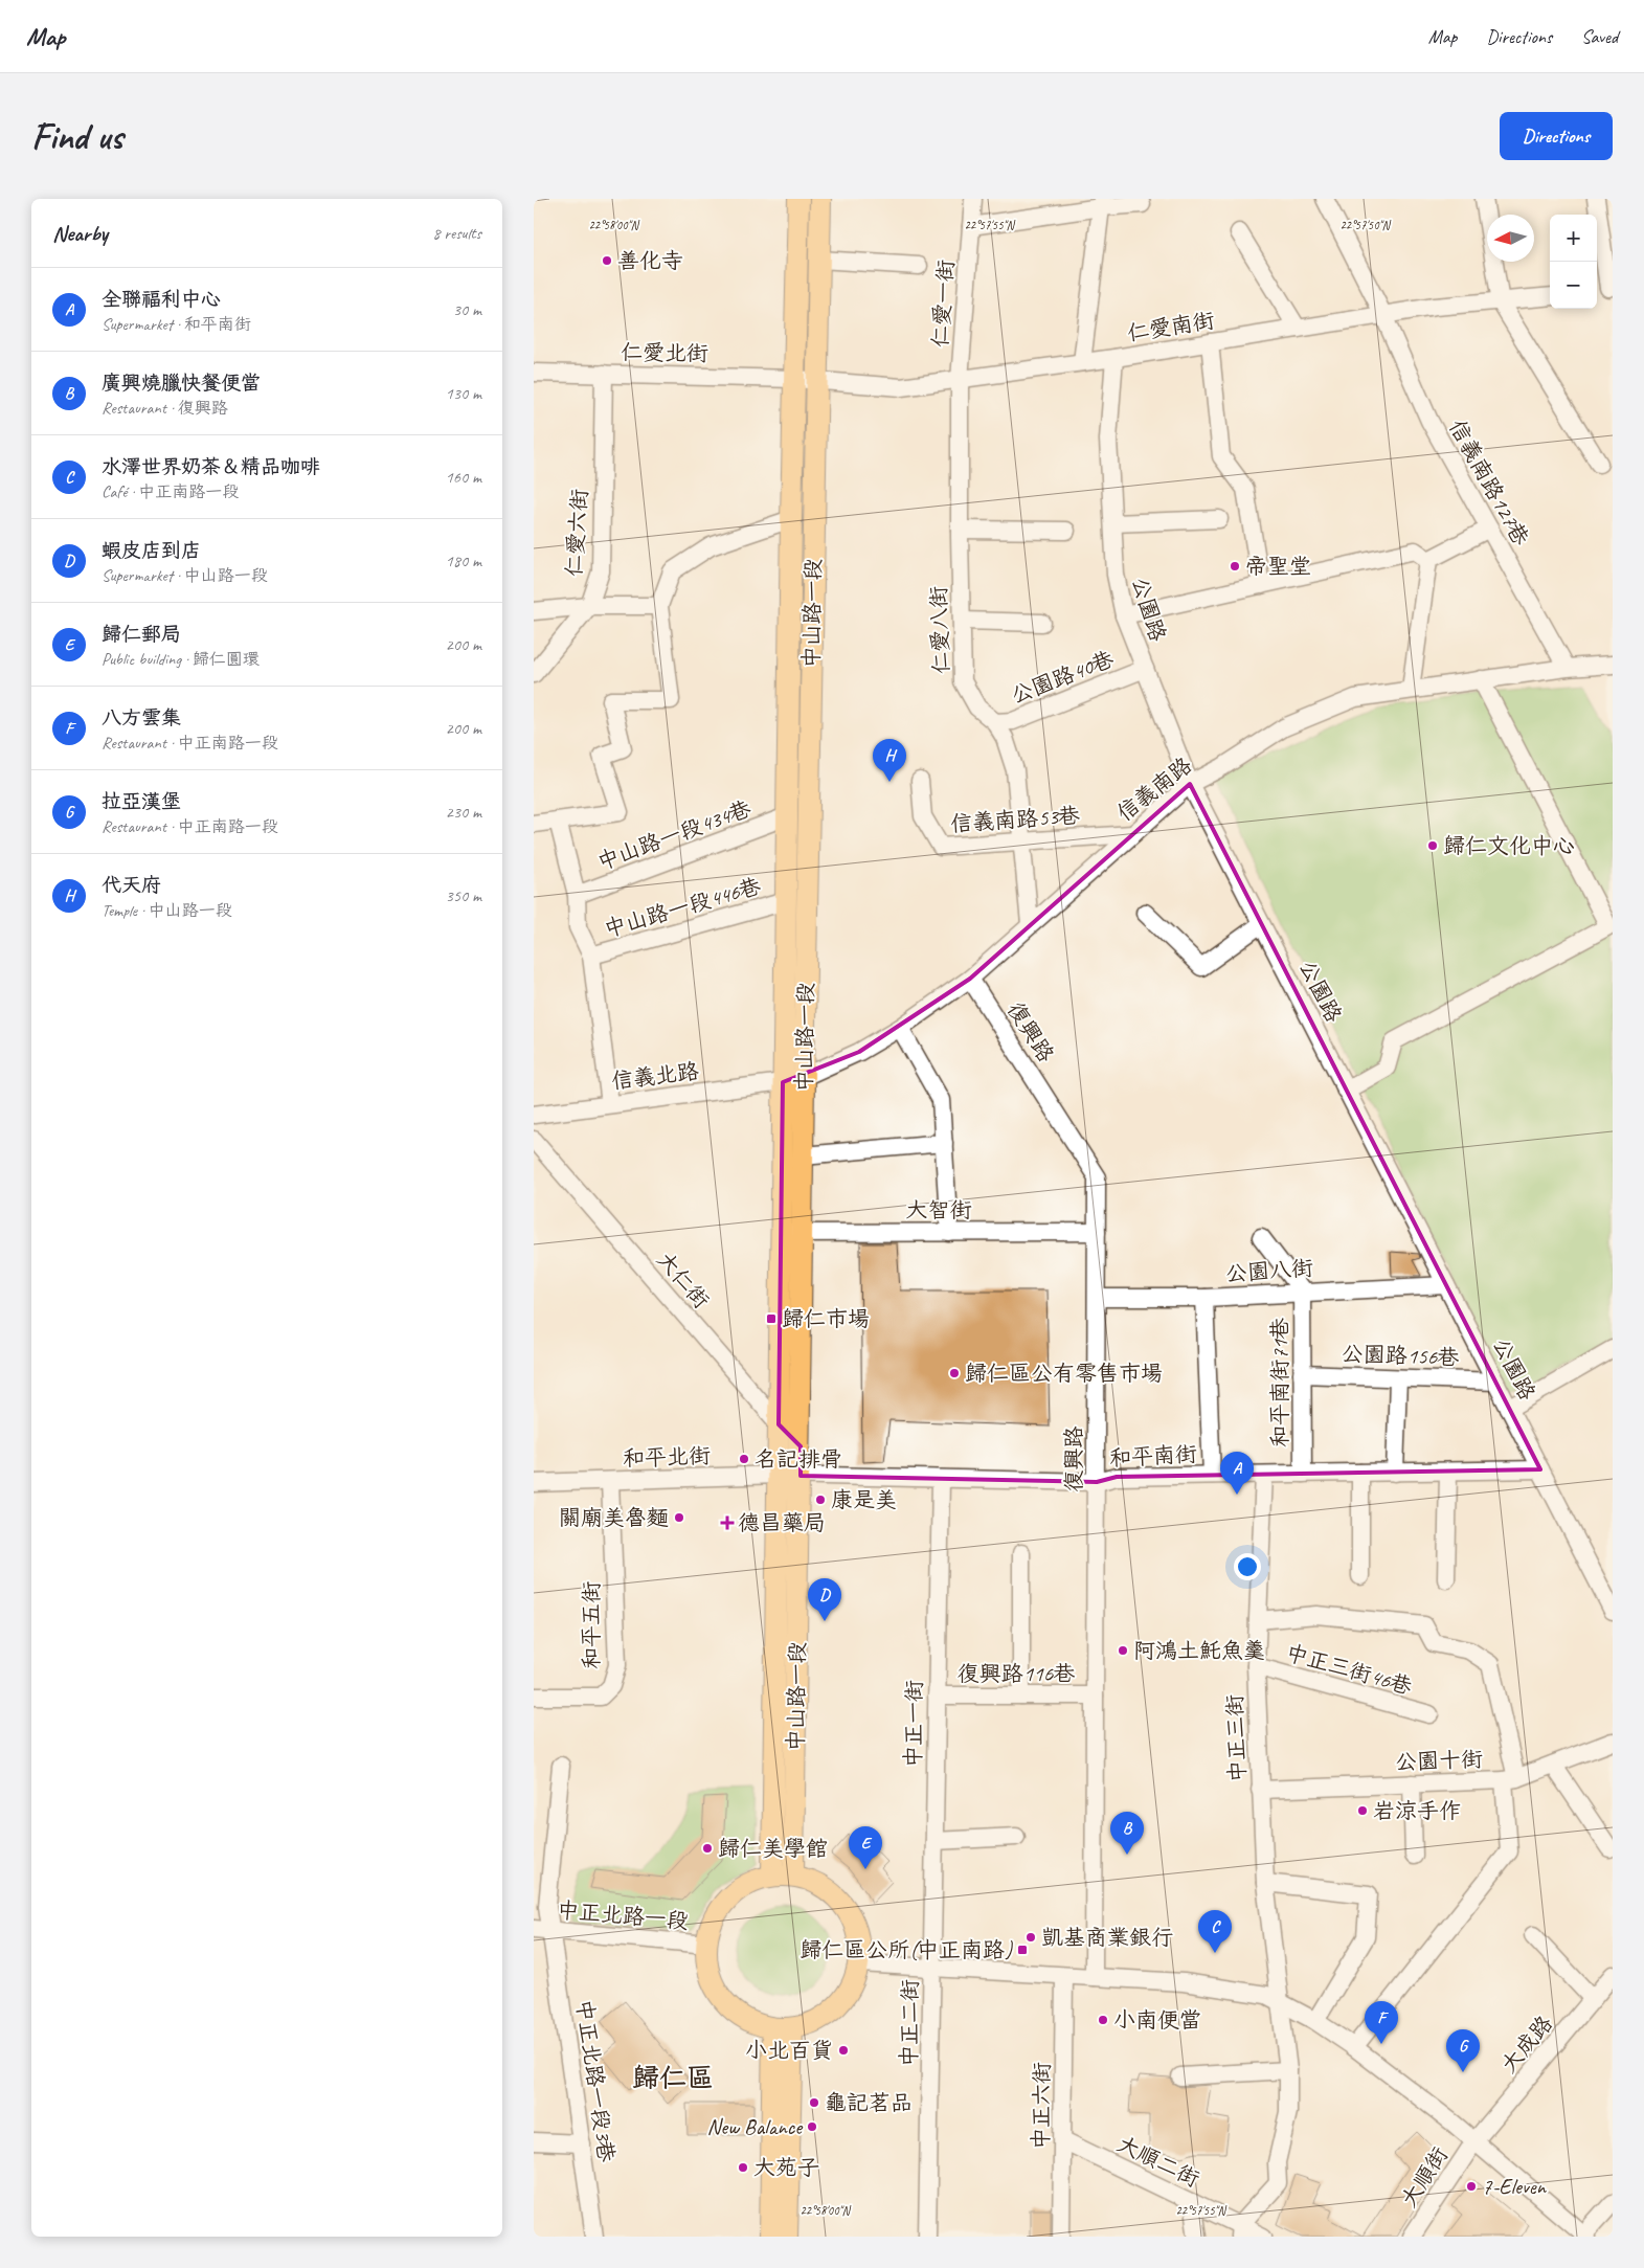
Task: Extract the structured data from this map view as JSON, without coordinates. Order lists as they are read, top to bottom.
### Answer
{
  "streets": {
    "main road": ["中山路一段"],
    "street": [
      "仁愛一街",
      "仁愛南街",
      "仁愛北街",
      "信義南路127巷",
      "仁愛六街",
      "公園路",
      "仁愛八街",
      "公園路40巷",
      "信義南路",
      "信義南路53巷",
      "中山路一段434巷",
      "中山路一段446巷",
      "復興路",
      "信義北路",
      "大智街",
      "公園八街",
      "大仁街",
      "公園路156巷",
      "和平南街71巷",
      "和平南街",
      "和平北街",
      "和平五街",
      "中正三街46巷",
      "復興路116巷",
      "中正一街",
      "中正三街",
      "公園十街",
      "中正北路一段",
      "中正二街",
      "大成路",
      "中正北路一段3巷",
      "中正六街",
      "大順二街",
      "大順街"
    ]
  },
  "crossings": [
    ["仁愛一街", "仁愛南街"],
    ["仁愛一街", "仁愛八街"],
    ["仁愛南街", "仁愛北街"],
    ["仁愛南街", "信義南路127巷"],
    ["仁愛南街", "公園路"],
    ["仁愛南街", "中山路一段"],
    ["仁愛南街", "仁愛八街"],
    ["仁愛北街", "仁愛六街"],
    ["仁愛北街", "中山路一段"],
    ["信義南路127巷", "信義南路"],
    ["公園路", "公園路40巷"],
    ["公園路", "信義南路"],
    ["公園路", "公園八街"],
    ["公園路", "公園路156巷"],
    ["公園路", "和平南街"],
    ["中山路一段", "信義南路"],
    ["中山路一段", "中山路一段434巷"],
    ["中山路一段", "中山路一段446巷"],
    ["中山路一段", "信義北路"],
    ["中山路一段", "大智街"],
    ["中山路一段", "大仁街"],
    ["中山路一段", "和平南街"],
    ["中山路一段", "和平北街"],
    ["中山路一段", "中正北路一段"],
    ["仁愛八街", "公園路40巷"],
    ["仁愛八街", "信義南路"],
    ["仁愛八街", "信義南路53巷"],
    ["信義南路", "信義南路53巷"],
    ["信義南路", "復興路"],
    ["信義南路", "信義北路"],
    ["復興路", "大智街"],
    ["復興路", "公園八街"],
    ["復興路", "和平南街"],
    ["復興路", "復興路116巷"],
    ["公園八街", "和平南街71巷"],
    ["公園路156巷", "和平南街71巷"],
    ["和平南街71巷", "和平南街"],
    ["和平南街", "和平北街"],
    ["和平南街", "中正一街"],
    ["和平南街", "中正三街"],
    ["和平北街", "和平五街"],
    ["中正三街46巷", "中正三街"],
    ["復興路116巷", "中正一街"],
    ["中正一街", "中正二街"],
    ["中正三街", "公園十街"],
    ["中正三街", "大順二街"],
    ["中正北路一段", "中正北路一段3巷"],
    ["大成路", "大順街"],
    ["中正六街", "大順二街"]
  ],
  "districts": ["歸仁區"],
  "places": {
    "other": [
      "善化寺",
      "帝聖堂",
      "歸仁文化中心",
      "歸仁區公有零售市場",
      "名記排骨",
      "康是美",
      "關廟美魯麵",
      "阿鴻土魠魚羹",
      "岩涼手作",
      "歸仁美學館",
      "凱基商業銀行",
      "小南便當",
      "小北百貨",
      "龜記茗品",
      "New Balance",
      "大苑子",
      "7-Eleven"
    ],
    "transit": ["歸仁市場", "歸仁區公所(中正南路)"],
    "health": ["德昌藥局"]
  },
  "north": "left",
  "page": {
    "header": "Map",
    "nav": ["Map", "Directions", "Saved"],
    "buttons": "Directions",
    "title": "Find us",
    "heading": ["Nearby", "8 results"],
    "map_buttons": ["+", "−"],
    "list": [
      {
        "mark": "A",
        "name": "全聯福利中心",
        "note": "Supermarket · 和平南街",
        "value": "30 m"
      },
      {
        "mark": "B",
        "name": "廣興燒臘快餐便當",
        "note": "Restaurant · 復興路",
        "value": "130 m"
      },
      {
        "mark": "C",
        "name": "水澤世界奶茶＆精品咖啡",
        "note": "Café · 中正南路一段",
        "value": "160 m"
      },
      {
        "mark": "D",
        "name": "蝦皮店到店",
        "note": "Supermarket · 中山路一段",
        "value": "180 m"
      },
      {
        "mark": "E",
        "name": "歸仁郵局",
        "note": "Public building · 歸仁圓環",
        "value": "200 m"
      },
      {
        "mark": "F",
        "name": "八方雲集",
        "note": "Restaurant · 中正南路一段",
        "value": "200 m"
      },
      {
        "mark": "G",
        "name": "拉亞漢堡",
        "note": "Restaurant · 中正南路一段",
        "value": "230 m"
      },
      {
        "mark": "H",
        "name": "代天府",
        "note": "Temple · 中山路一段",
        "value": "350 m"
      }
    ],
    "pins": [
      "H",
      "A",
      "D",
      "B",
      "E",
      "C",
      "F",
      "G"
    ]
  },
  "coordinates": ["22°58'00\"N", "22°57'55\"N", "22°57'50\"N"]
}
